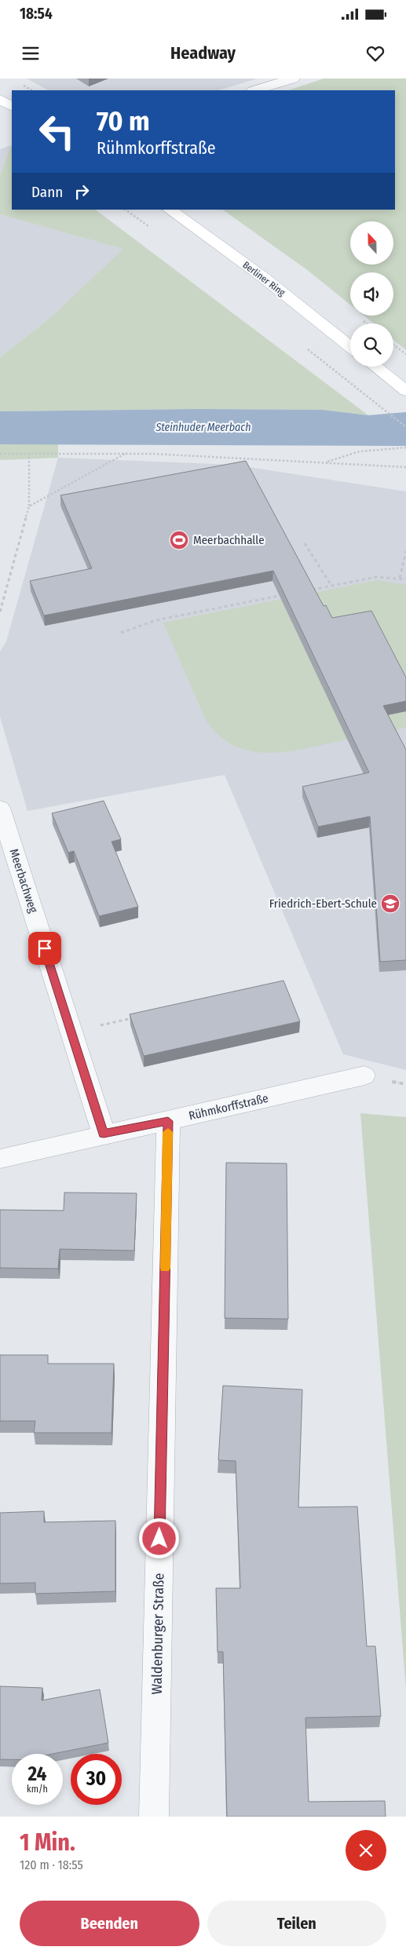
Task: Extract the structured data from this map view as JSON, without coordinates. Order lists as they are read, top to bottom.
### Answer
{
  "streets": {
    "main road": ["Berliner Ring"],
    "street": ["Meerbachweg", "Rühmkorffstraße", "Waldenburger Straße"]
  },
  "crossings": [
    ["Meerbachweg", "Rühmkorffstraße"],
    ["Rühmkorffstraße", "Waldenburger Straße"]
  ],
  "water": ["Steinhuder Meerbach"],
  "places": {
    "sports": ["Meerbachhalle"],
    "school or university": ["Friedrich-Ebert-Schule"]
  },
  "north": "top",
  "page": {
    "status": "18:54",
    "header": "Headway",
    "turn": ["70 m", "Rühmkorffstraße"],
    "then": "Dann",
    "speed": "24 km/h",
    "limit": "30",
    "heading": ["1 Min.", "120 m · 18:55"],
    "buttons": ["Beenden", "Teilen"]
  }
}
